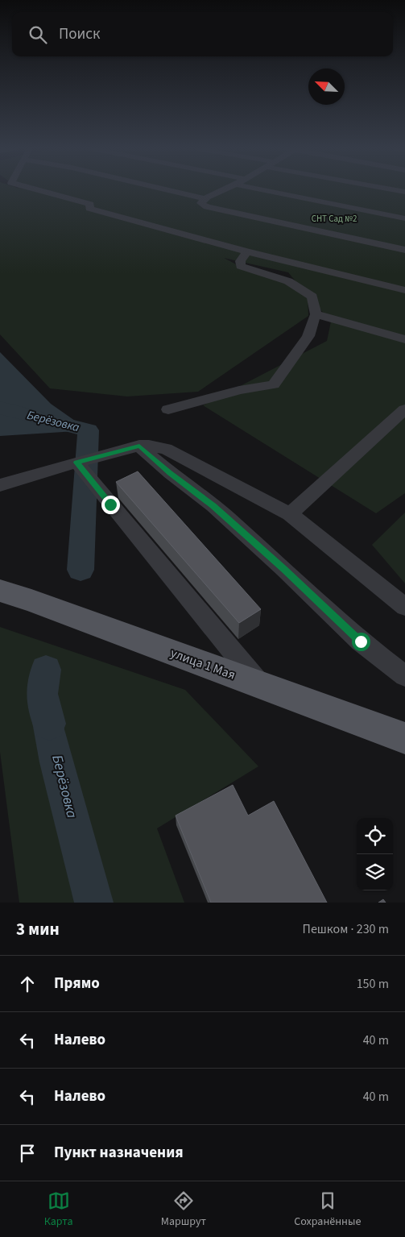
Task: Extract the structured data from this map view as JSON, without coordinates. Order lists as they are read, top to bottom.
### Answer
{
  "streets": {
    "main road": ["улица 1 Мая"]
  },
  "water": ["Берёзовка"],
  "parks": ["СНТ Сад №2"],
  "north": "top left",
  "page": {
    "search": "Поиск",
    "heading": ["3 мин", "Пешком · 230 m"],
    "list": [
      ["Прямо", "150 m"],
      ["Налево", "40 m"],
      ["Налево", "40 m"],
      "Пункт назначения"
    ],
    "nav": ["Карта", "Маршрут", "Сохранённые"]
  }
}
